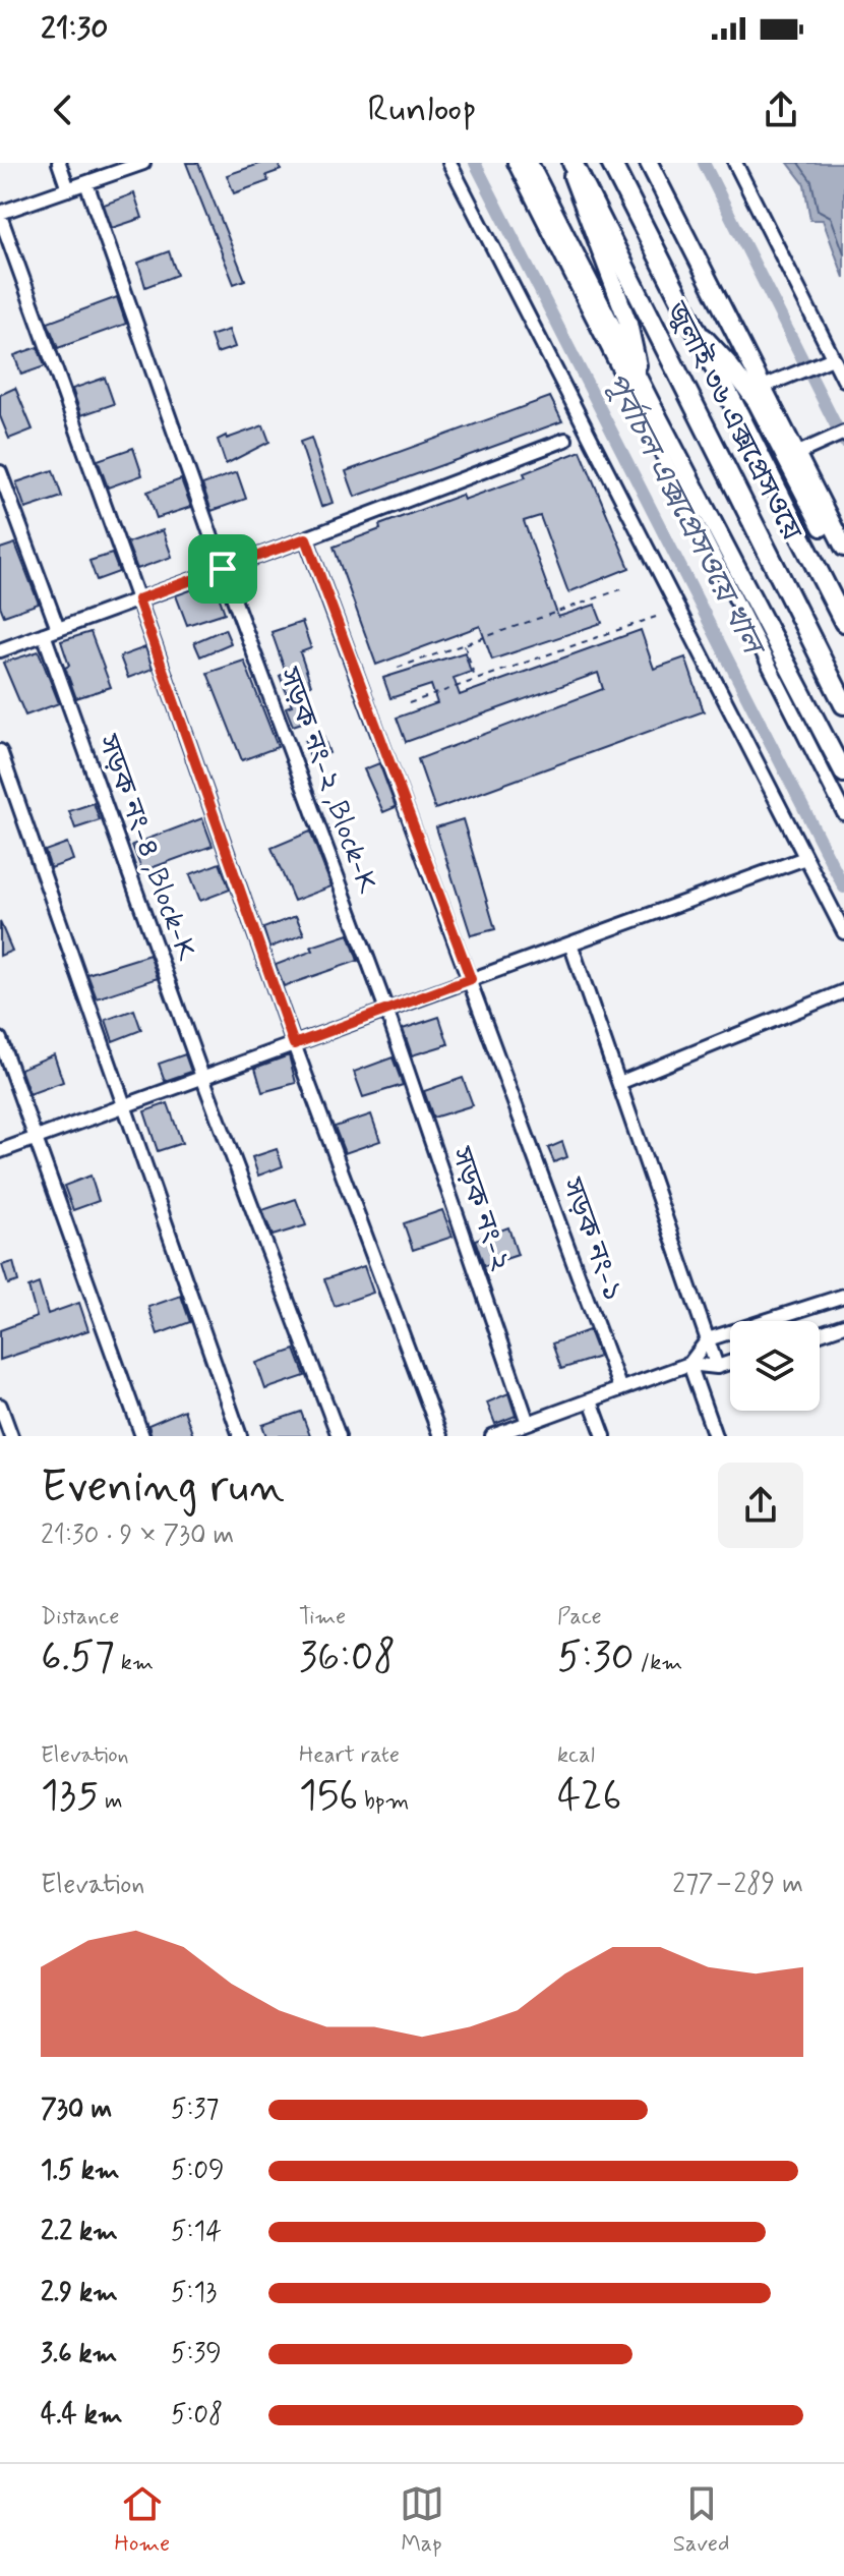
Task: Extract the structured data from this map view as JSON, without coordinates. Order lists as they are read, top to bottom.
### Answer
{
  "streets": {
    "highway": ["জুলাই ৩৬ এক্সপ্রেসওয়ে"],
    "street": [
      "সড়ক নং-২ ,Block-K",
      "সড়ক নং-৪ ,Block-K",
      "সড়ক নং-২",
      "সড়ক নং-১"
    ]
  },
  "crossings": [
    ["সড়ক নং-২ ,Block-K", "সড়ক নং-২"]
  ],
  "water": ["পূর্বাচল এক্সপ্রেসওয়ে খাল"],
  "page": {
    "status": "21:30",
    "header": "Runloop",
    "heading": ["Evening run", "21:30 · 9 × 730 m"],
    "stats": [
      ["Distance", "6.57 km"],
      ["Time", "36:08"],
      ["Pace", "5:30 /km"],
      ["Elevation", "135 m"],
      ["Heart rate", "156 bpm"],
      ["kcal", "426"]
    ],
    "chart": ["Elevation", "277–289 m"],
    "list": [
      {
        "name": "730 m",
        "note": "5:37"
      },
      {
        "name": "1.5 km",
        "note": "5:09"
      },
      {
        "name": "2.2 km",
        "note": "5:14"
      },
      {
        "name": "2.9 km",
        "note": "5:13"
      },
      {
        "name": "3.6 km",
        "note": "5:39"
      },
      {
        "name": "4.4 km",
        "note": "5:08"
      }
    ],
    "tabs": ["Home", "Map", "Saved"]
  }
}
